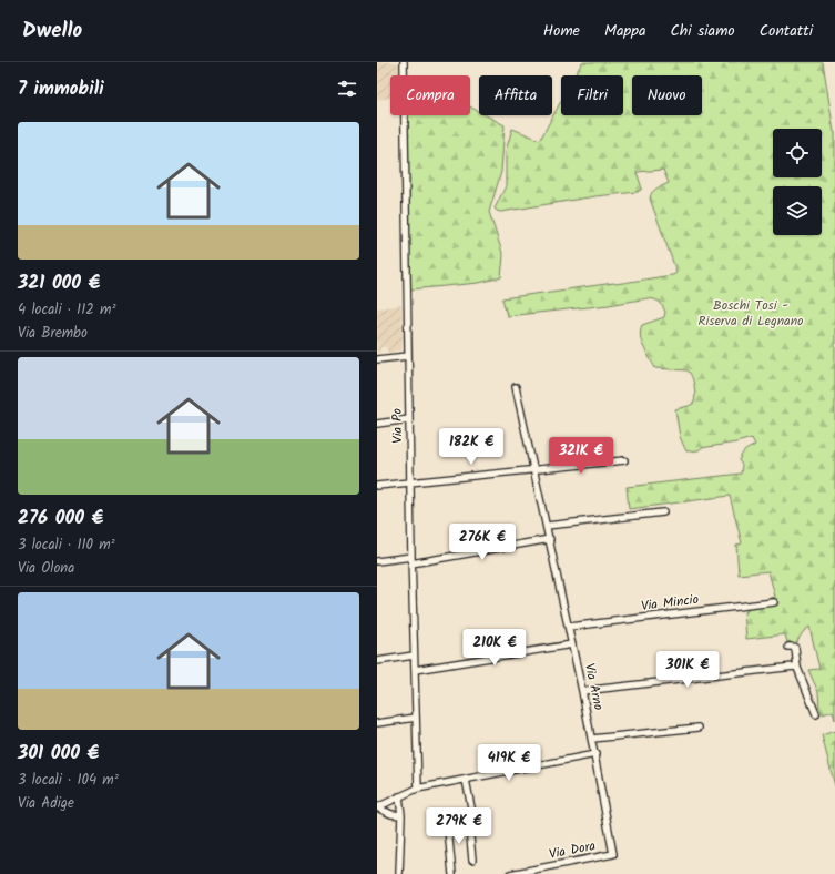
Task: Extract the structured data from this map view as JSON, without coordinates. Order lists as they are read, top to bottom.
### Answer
{
  "streets": {
    "street": [
      "Via Po",
      "Via Mincio",
      "Via Arno",
      "Via Dora"
    ]
  },
  "crossings": [
    ["Via Mincio", "Via Arno"],
    ["Via Arno", "Via Dora"]
  ],
  "parks": ["Boschi Tosi - Riserva di Legnano"],
  "page": {
    "header": "Dwello",
    "nav": [
      "Home",
      "Mappa",
      "Chi siamo",
      "Contatti"
    ],
    "heading": "7 immobili",
    "chip": [
      "Compra",
      "Affitta",
      "Filtri",
      "Nuovo"
    ],
    "list": [
      {
        "name": "321 000 €",
        "note": "4 locali · 112 m² · Via Brembo"
      },
      {
        "name": "276 000 €",
        "note": "3 locali · 110 m² · Via Olona"
      },
      {
        "name": "301 000 €",
        "note": "3 locali · 104 m² · Via Adige"
      }
    ],
    "price": [
      "182K €",
      "321K €",
      "276K €",
      "210K €",
      "301K €",
      "419K €",
      "279K €"
    ]
  }
}
